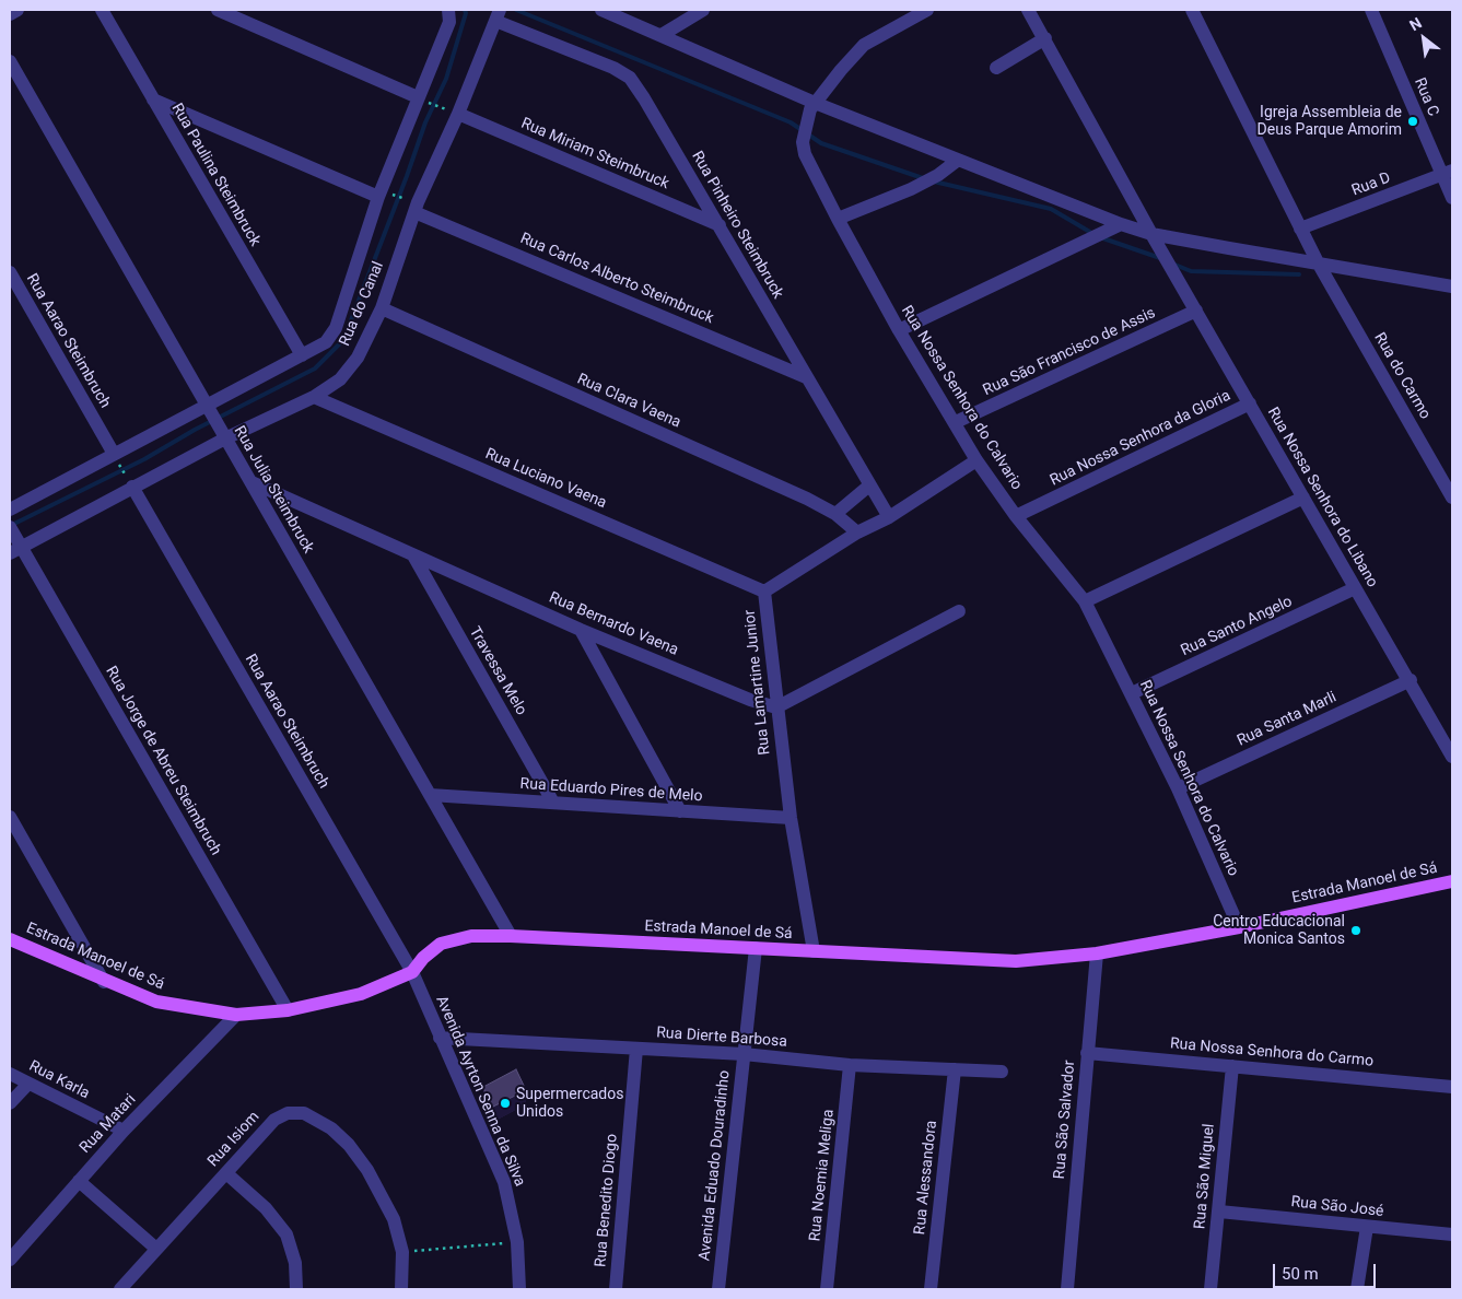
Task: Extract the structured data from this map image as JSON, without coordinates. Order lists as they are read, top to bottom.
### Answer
{
  "streets": {
    "main road": ["Estrada Manoel de Sá"],
    "street": [
      "Rua C",
      "Rua Miriam Steimbruck",
      "Rua Paulina Steimbruck",
      "Rua D",
      "Rua Pinheiro Steimbruck",
      "Rua Carlos Alberto Steimbruck",
      "Rua do Canal",
      "Rua Aarao Steimbruch",
      "Rua São Francisco de Assis",
      "Rua do Carmo",
      "Rua Nossa Senhora do Calvario",
      "Rua Clara Vaena",
      "Rua Nossa Senhora da Gloria",
      "Rua Luciano Vaena",
      "Rua Julia Steimbruck",
      "Rua Nossa Senhora do Libano",
      "Rua Bernardo Vaena",
      "Rua Santo Angelo",
      "Travessa Melo",
      "Rua Lamartine Junior",
      "Rua Santa Marli",
      "Rua Jorge de Abreu Steimbruch",
      "Rua Eduardo Pires de Melo",
      "Rua Dierte Barbosa",
      "Rua Nossa Senhora do Carmo",
      "Rua Karla",
      "Avenida Ayrton Senna da Silva",
      "Rua São Salvador",
      "Rua Matari",
      "Rua Isiom",
      "Avenida Eduado Douradinho",
      "Rua Noemia Meliga",
      "Rua São Miguel",
      "Rua Alessandora",
      "Rua Benedito Diogo",
      "Rua São José"
    ]
  },
  "crossings": [
    ["Rua C", "Rua D"],
    ["Rua Miriam Steimbruck", "Rua Pinheiro Steimbruck"],
    ["Rua Miriam Steimbruck", "Rua do Canal"],
    ["Rua Paulina Steimbruck", "Rua do Canal"],
    ["Rua D", "Rua do Carmo"],
    ["Rua Pinheiro Steimbruck", "Rua Carlos Alberto Steimbruck"],
    ["Rua Pinheiro Steimbruck", "Rua do Canal"],
    ["Rua Pinheiro Steimbruck", "Rua Lamartine Junior"],
    ["Rua Carlos Alberto Steimbruck", "Rua do Canal"],
    ["Rua do Canal", "Rua Aarao Steimbruch"],
    ["Rua do Canal", "Rua Clara Vaena"],
    ["Rua do Canal", "Rua Luciano Vaena"],
    ["Rua do Canal", "Rua Julia Steimbruck"],
    ["Rua do Canal", "Rua Jorge de Abreu Steimbruch"],
    ["Rua Aarao Steimbruch", "Estrada Manoel de Sá"],
    ["Rua Aarao Steimbruch", "Avenida Ayrton Senna da Silva"],
    ["Rua São Francisco de Assis", "Rua Nossa Senhora do Calvario"],
    ["Rua São Francisco de Assis", "Rua Nossa Senhora do Libano"],
    ["Rua Nossa Senhora do Calvario", "Rua Nossa Senhora da Gloria"],
    ["Rua Nossa Senhora do Calvario", "Rua Santo Angelo"],
    ["Rua Nossa Senhora do Calvario", "Rua Lamartine Junior"],
    ["Rua Nossa Senhora do Calvario", "Rua Santa Marli"],
    ["Rua Nossa Senhora do Calvario", "Estrada Manoel de Sá"],
    ["Rua Clara Vaena", "Rua Lamartine Junior"],
    ["Rua Nossa Senhora da Gloria", "Rua Nossa Senhora do Libano"],
    ["Rua Luciano Vaena", "Rua Lamartine Junior"],
    ["Rua Julia Steimbruck", "Rua Bernardo Vaena"],
    ["Rua Julia Steimbruck", "Rua Eduardo Pires de Melo"],
    ["Rua Julia Steimbruck", "Estrada Manoel de Sá"],
    ["Rua Nossa Senhora do Libano", "Rua Santo Angelo"],
    ["Rua Nossa Senhora do Libano", "Rua Santa Marli"],
    ["Rua Bernardo Vaena", "Travessa Melo"],
    ["Rua Bernardo Vaena", "Rua Lamartine Junior"],
    ["Travessa Melo", "Rua Eduardo Pires de Melo"],
    ["Rua Lamartine Junior", "Rua Eduardo Pires de Melo"],
    ["Rua Lamartine Junior", "Estrada Manoel de Sá"],
    ["Rua Jorge de Abreu Steimbruch", "Estrada Manoel de Sá"],
    ["Estrada Manoel de Sá", "Avenida Ayrton Senna da Silva"],
    ["Estrada Manoel de Sá", "Rua São Salvador"],
    ["Estrada Manoel de Sá", "Rua Matari"],
    ["Estrada Manoel de Sá", "Avenida Eduado Douradinho"],
    ["Rua Dierte Barbosa", "Avenida Ayrton Senna da Silva"],
    ["Rua Dierte Barbosa", "Avenida Eduado Douradinho"],
    ["Rua Dierte Barbosa", "Rua Noemia Meliga"],
    ["Rua Dierte Barbosa", "Rua Alessandora"],
    ["Rua Dierte Barbosa", "Rua Benedito Diogo"],
    ["Rua Nossa Senhora do Carmo", "Rua São Salvador"],
    ["Rua Nossa Senhora do Carmo", "Rua São Miguel"],
    ["Rua Karla", "Rua Matari"],
    ["Rua São Miguel", "Rua São José"]
  ],
  "places": ["Igreja Assembleia de Deus Parque Amorim", "Centro Educacional Monica Santos", "Supermercados Unidos"],
  "scale_bar": "50 m",
  "north": "top left"
}
